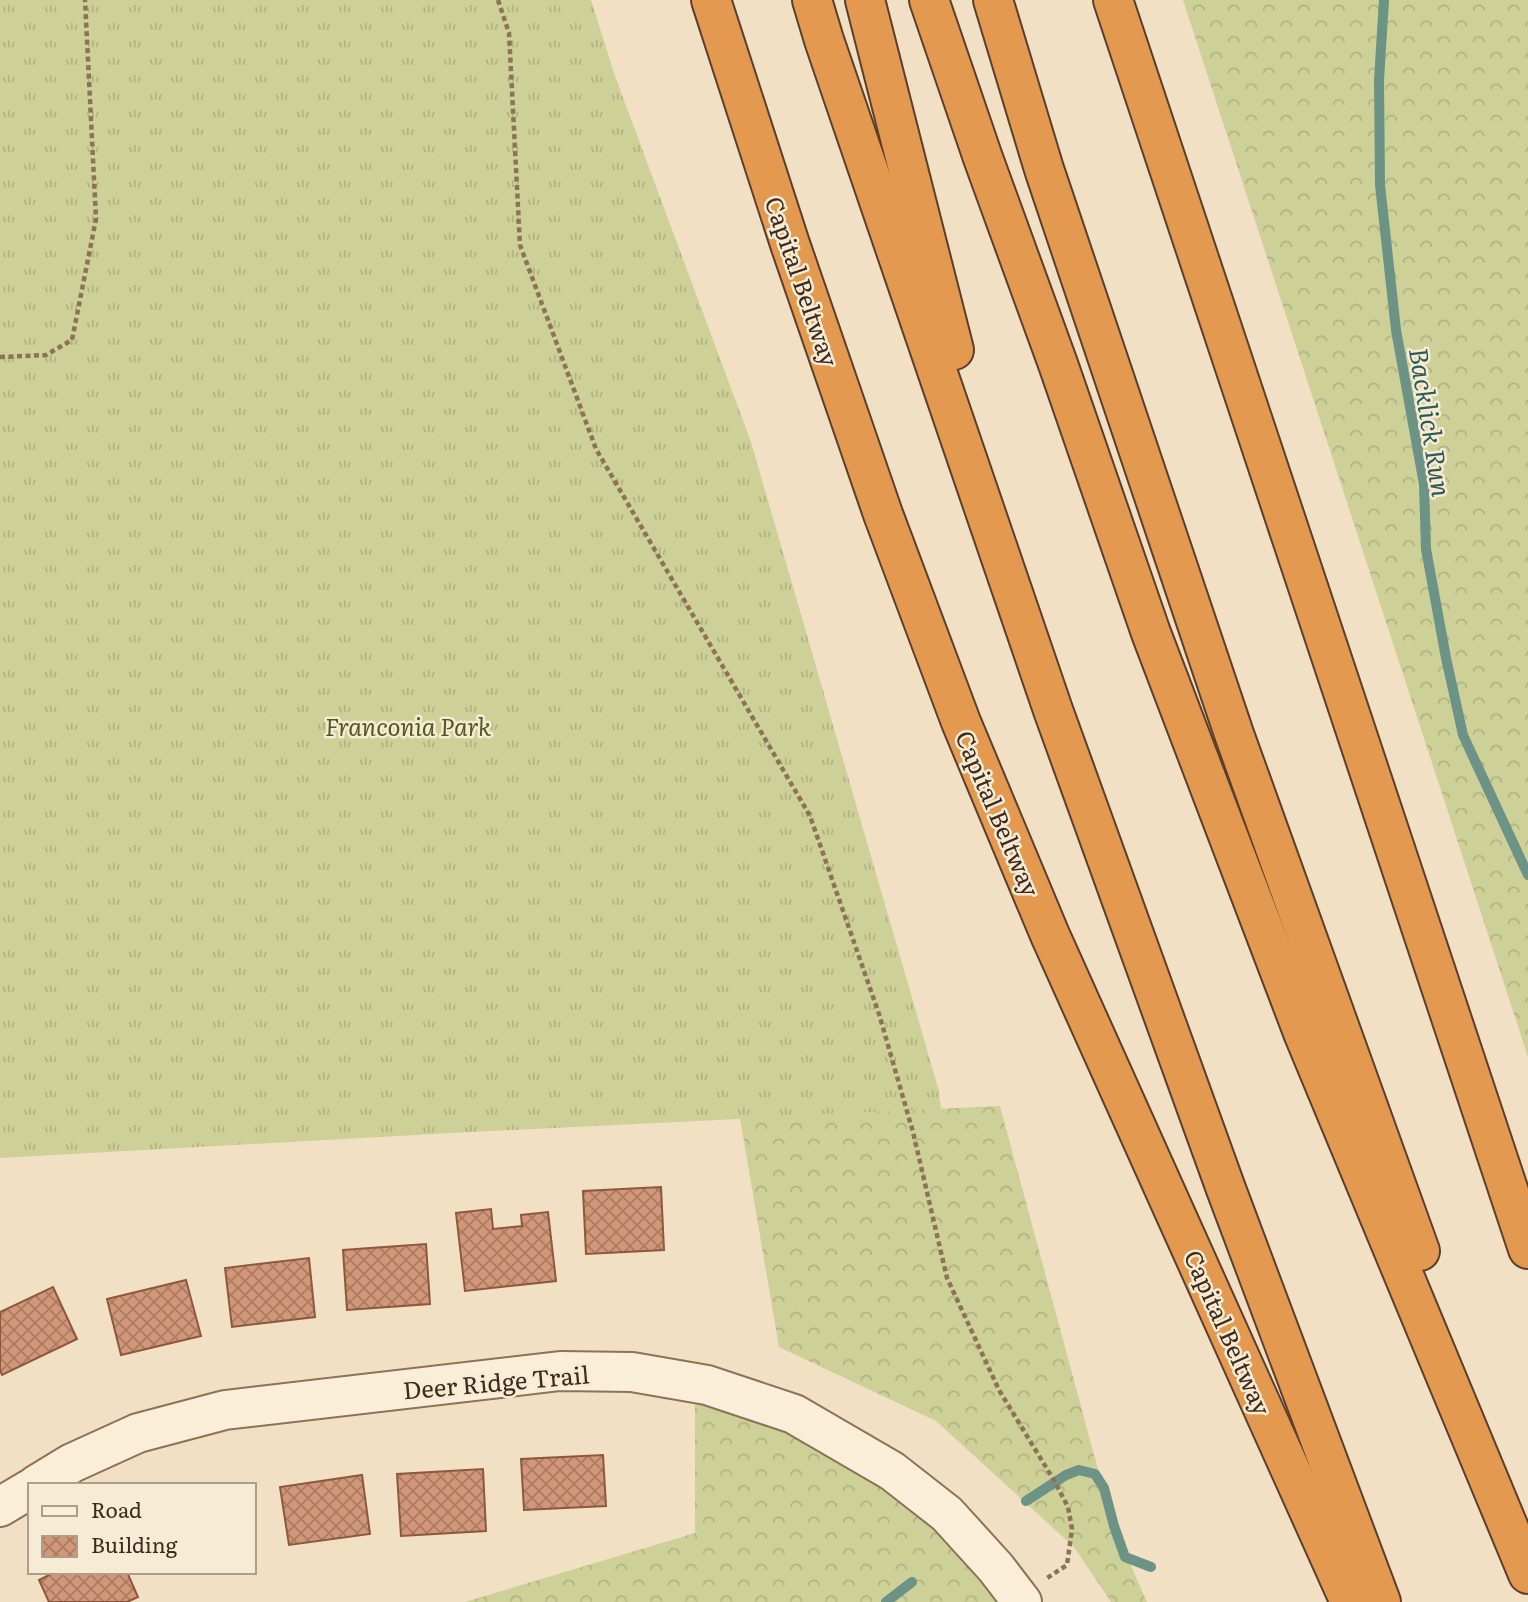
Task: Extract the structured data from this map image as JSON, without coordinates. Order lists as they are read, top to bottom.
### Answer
{
  "streets": {
    "highway": ["Capital Beltway"],
    "street": ["Deer Ridge Trail"]
  },
  "water": ["Backlick Run"],
  "parks": ["Franconia Park"],
  "legend": ["Road", "Building"]
}
